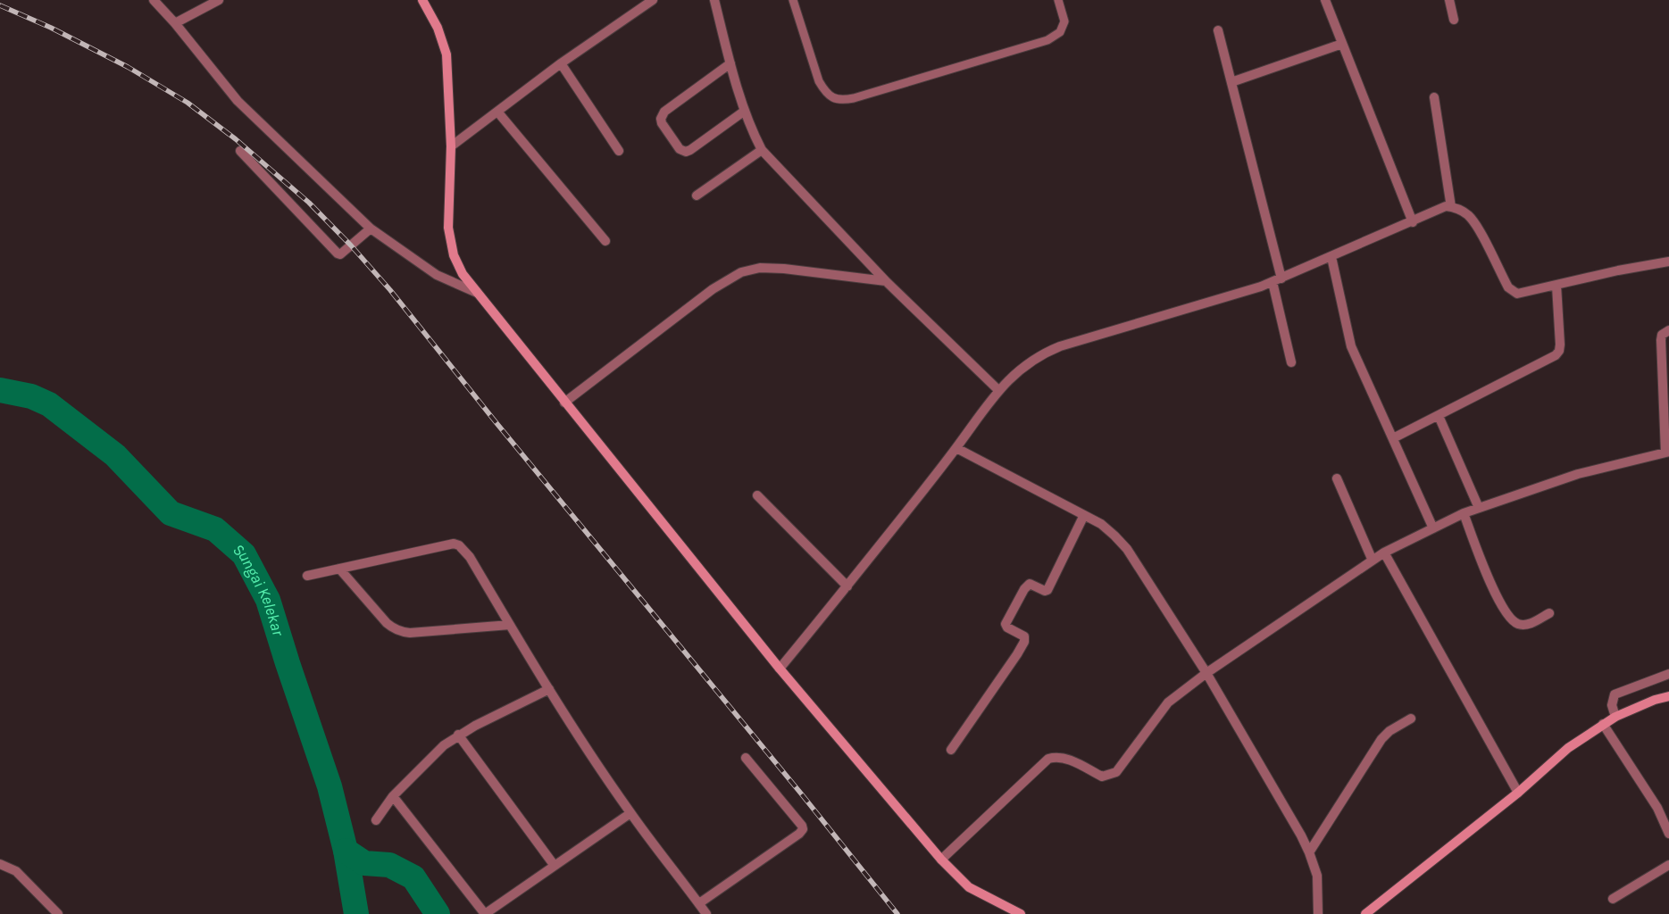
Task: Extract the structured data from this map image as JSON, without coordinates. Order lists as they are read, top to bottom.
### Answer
{
  "water": ["Sungai Kelekar"]
}
